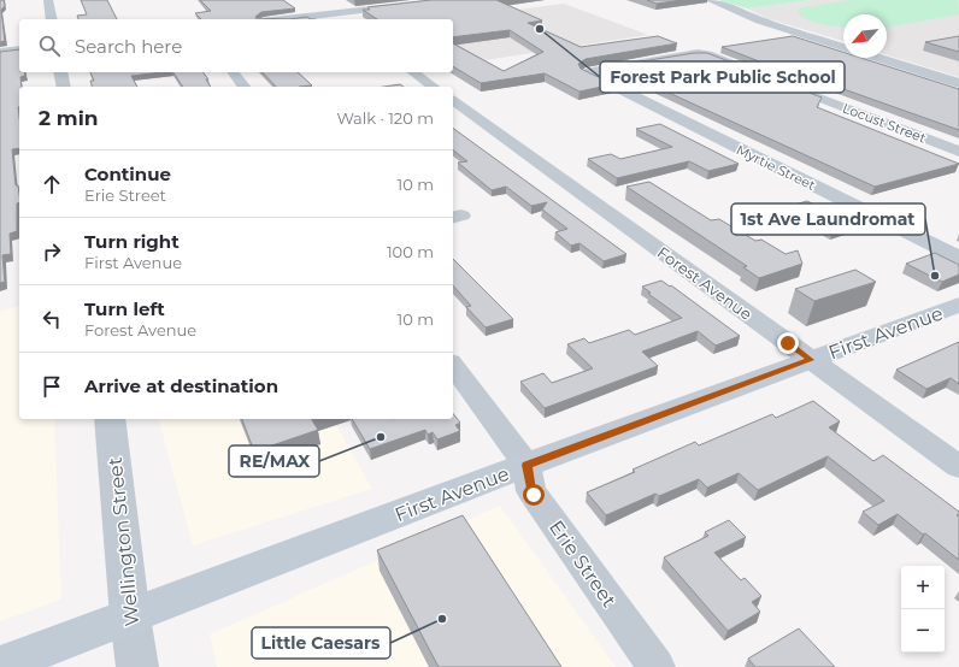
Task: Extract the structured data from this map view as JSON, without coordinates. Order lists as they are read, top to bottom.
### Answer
{
  "streets": {
    "main road": ["First Avenue"],
    "street": [
      "Locust Street",
      "Myrtie Street",
      "Forest Avenue",
      "Wellington Street",
      "Erie Street"
    ]
  },
  "crossings": [
    ["Forest Avenue", "First Avenue"],
    ["First Avenue", "Wellington Street"],
    ["First Avenue", "Erie Street"]
  ],
  "places": [
    "Forest Park Public School",
    "1st Ave Laundromat",
    "RE/MAX",
    "Little Caesars"
  ],
  "north": "bottom left",
  "page": {
    "search": "Search here",
    "heading": ["2 min", "Walk · 120 m"],
    "list": [
      ["Continue", "Erie Street", "10 m"],
      ["Turn right", "First Avenue", "100 m"],
      ["Turn left", "Forest Avenue", "10 m"],
      "Arrive at destination"
    ],
    "map_buttons": ["+", "−"]
  }
}
